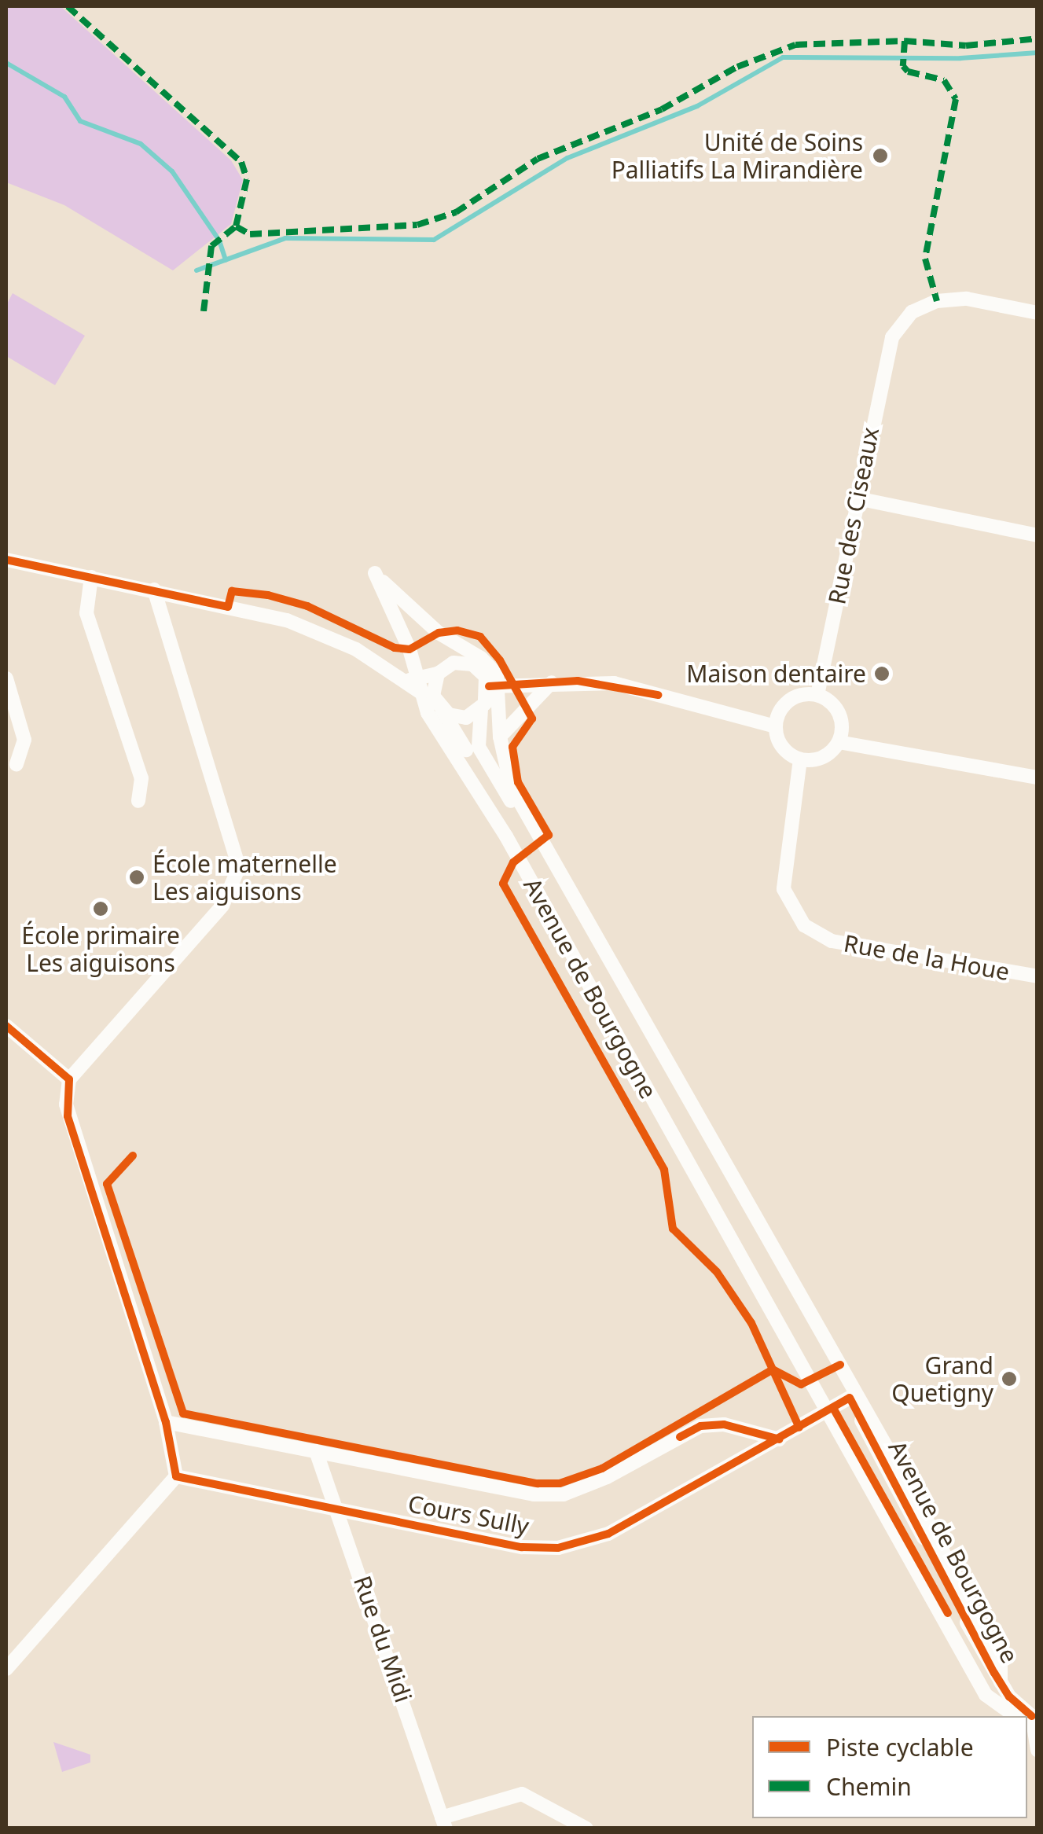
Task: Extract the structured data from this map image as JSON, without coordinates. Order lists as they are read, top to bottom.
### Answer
{
  "streets": {
    "street": [
      "Rue des Ciseaux",
      "Rue de la Houe",
      "Avenue de Bourgogne",
      "Cours Sully",
      "Rue du Midi"
    ]
  },
  "crossings": [
    ["Rue des Ciseaux", "Rue de la Houe"],
    ["Avenue de Bourgogne", "Cours Sully"],
    ["Cours Sully", "Rue du Midi"]
  ],
  "places": [
    "Unité de Soins Palliatifs La Mirandière",
    "Maison dentaire",
    "École maternelle Les aiguisons",
    "École primaire Les aiguisons",
    "Grand Quetigny"
  ],
  "legend": ["Piste cyclable", "Chemin"]
}
